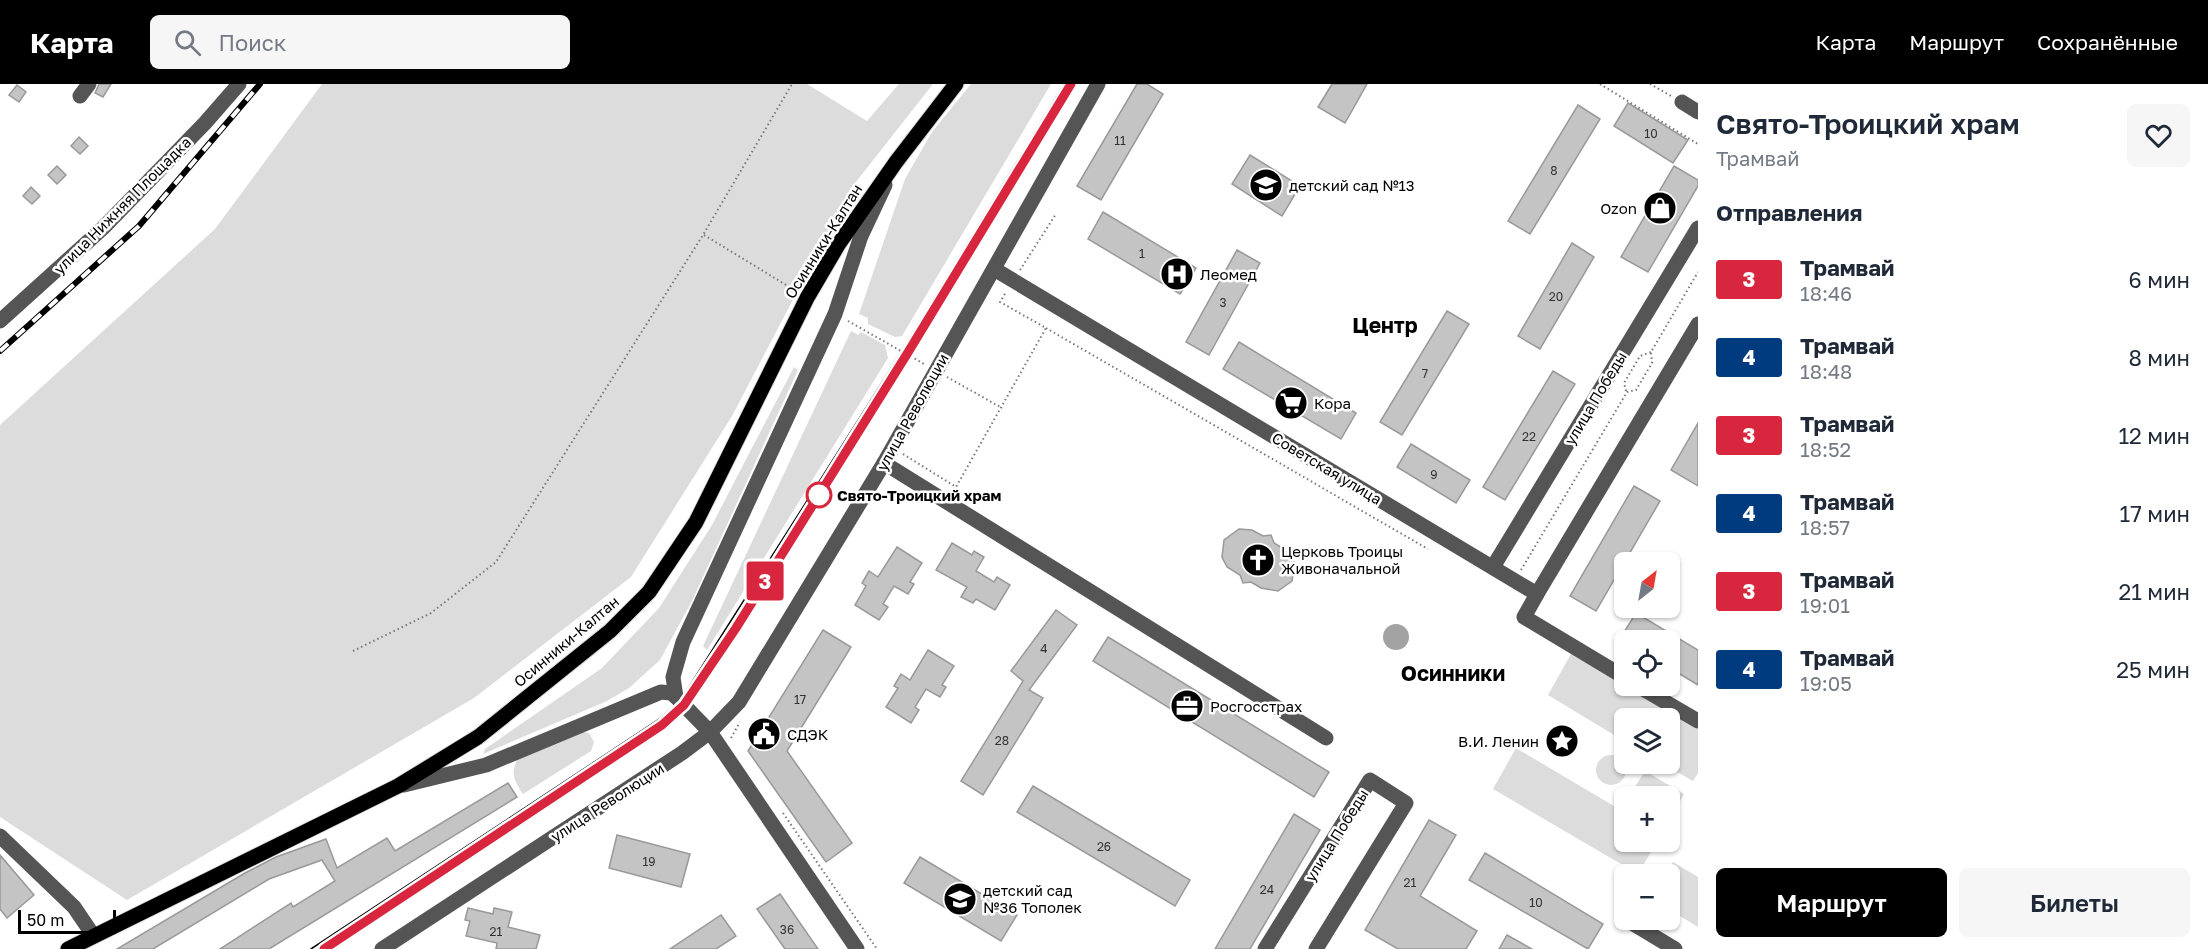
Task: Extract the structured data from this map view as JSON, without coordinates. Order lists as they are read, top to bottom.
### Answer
{
  "streets": {
    "main road": ["Осинники-Калтан"],
    "street": [
      "улица Нижняя Площадка",
      "улица Победы",
      "улица Революции",
      "Советская улица"
    ]
  },
  "crossings": [
    ["улица Победы", "Советская улица"],
    ["улица Революции", "Советская улица"]
  ],
  "districts": ["Центр", "Осинники"],
  "places": {
    "school or university": ["детский сад №13", "детский сад №36 Тополек"],
    "shop": ["Ozon"],
    "hospital": ["Леомед"],
    "supermarket": ["Кора"],
    "other": ["Свято-Троицкий храм"],
    "church": ["Церковь Троицы Живоначальной"],
    "office": ["Росгосстрах"],
    "public building": ["СДЭК"],
    "place": ["В.И. Ленин"]
  },
  "lines": ["tram line 3"],
  "house_numbers": [
    "10",
    "11",
    "8",
    "1",
    "20",
    "3",
    "7",
    "22",
    "9",
    "4",
    "17",
    "28",
    "26",
    "19",
    "21",
    "24",
    "10",
    "36",
    "21"
  ],
  "scale_bar": "50 m",
  "north": "top right",
  "page": {
    "header": "Карта",
    "search": "Поиск",
    "nav": ["Карта", "Маршрут", "Сохранённые"],
    "on_map": "3",
    "heading": [
      ["Свято-Троицкий храм", "Трамвай"],
      "Отправления"
    ],
    "list": [
      {
        "mark": "3",
        "name": "Трамвай",
        "note": "18:46",
        "value": "6 мин"
      },
      {
        "mark": "4",
        "name": "Трамвай",
        "note": "18:48",
        "value": "8 мин"
      },
      {
        "mark": "3",
        "name": "Трамвай",
        "note": "18:52",
        "value": "12 мин"
      },
      {
        "mark": "4",
        "name": "Трамвай",
        "note": "18:57",
        "value": "17 мин"
      },
      {
        "mark": "3",
        "name": "Трамвай",
        "note": "19:01",
        "value": "21 мин"
      },
      {
        "mark": "4",
        "name": "Трамвай",
        "note": "19:05",
        "value": "25 мин"
      }
    ],
    "map_buttons": ["+", "−"],
    "buttons": ["Маршрут", "Билеты"],
    "scale": "50 m"
  }
}
